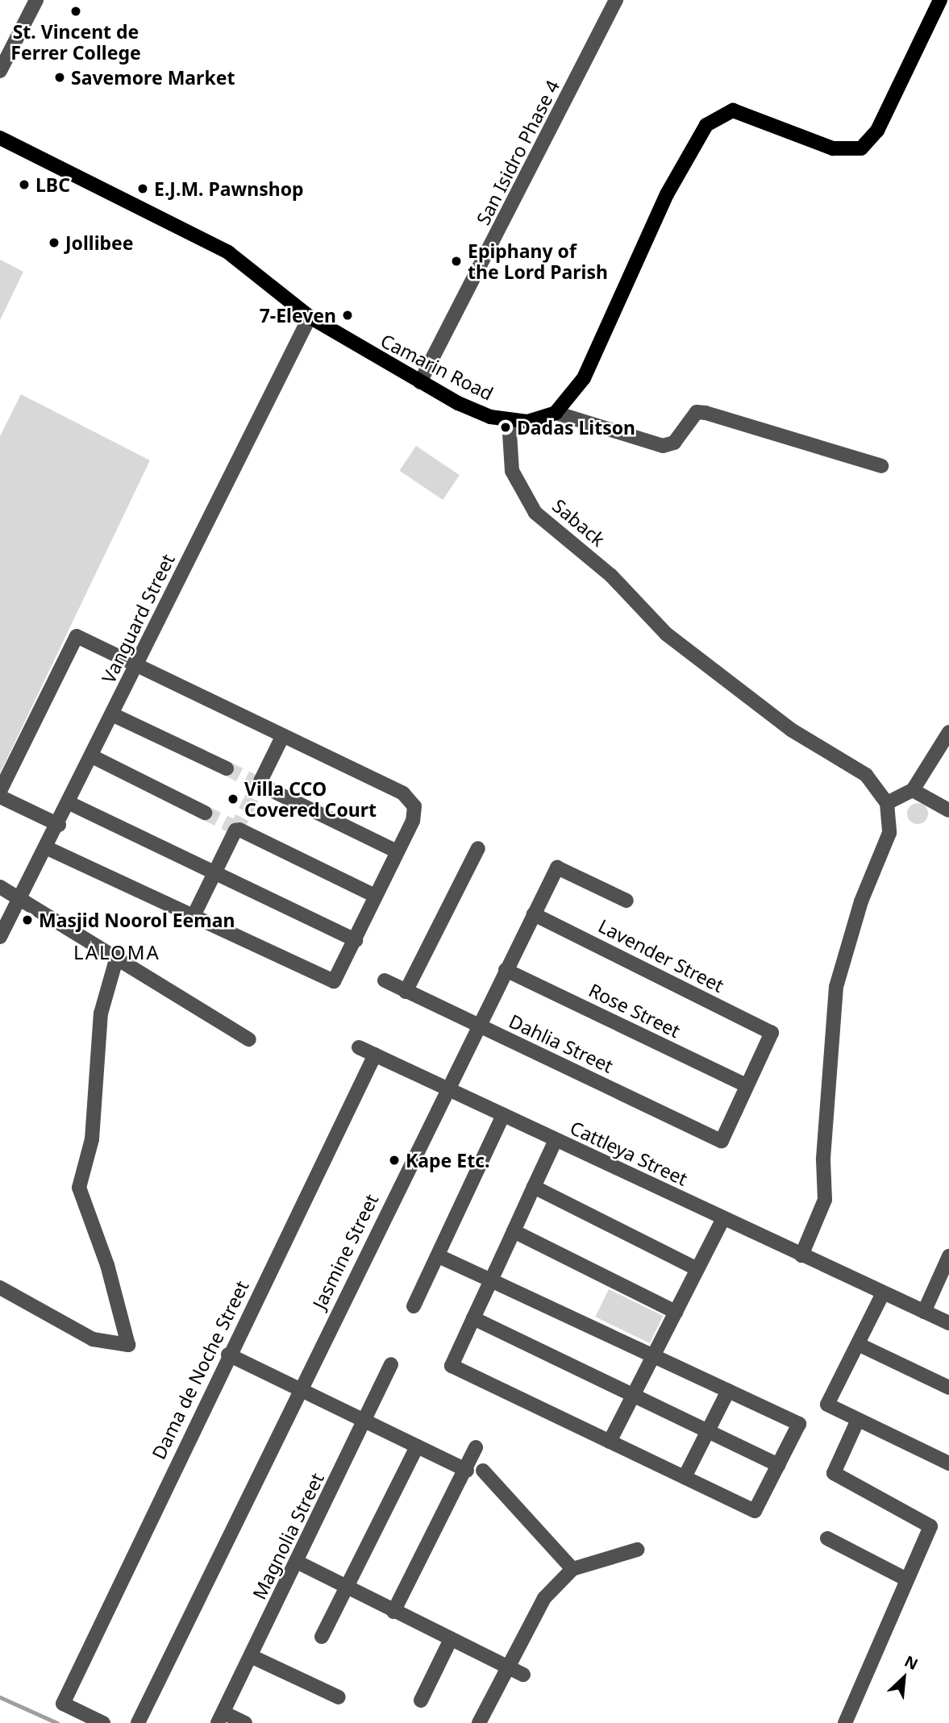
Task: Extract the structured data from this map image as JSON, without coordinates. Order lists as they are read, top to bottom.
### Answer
{
  "streets": {
    "main road": ["Camarin Road"],
    "street": [
      "San Isidro Phase 4",
      "Saback",
      "Vanguard Street",
      "Lavender Street",
      "Rose Street",
      "Dahlia Street",
      "Cattleya Street",
      "Jasmine Street",
      "Dama de Noche Street",
      "Magnolia Street"
    ]
  },
  "crossings": [
    ["San Isidro Phase 4", "Camarin Road"],
    ["Camarin Road", "Saback"],
    ["Camarin Road", "Vanguard Street"],
    ["Lavender Street", "Rose Street"],
    ["Lavender Street", "Dahlia Street"],
    ["Lavender Street", "Jasmine Street"],
    ["Rose Street", "Dahlia Street"],
    ["Rose Street", "Jasmine Street"],
    ["Dahlia Street", "Jasmine Street"],
    ["Cattleya Street", "Jasmine Street"],
    ["Cattleya Street", "Dama de Noche Street"]
  ],
  "districts": ["LALOMA"],
  "places": [
    "St. Vincent de Ferrer College",
    "Savemore Market",
    "LBC",
    "E.J.M. Pawnshop",
    "Jollibee",
    "Epiphany of the Lord Parish",
    "7-Eleven",
    "Dadas Litson",
    "Villa CCO Covered Court",
    "Masjid Noorol Eeman",
    "Kape Etc."
  ],
  "north": "top right"
}
